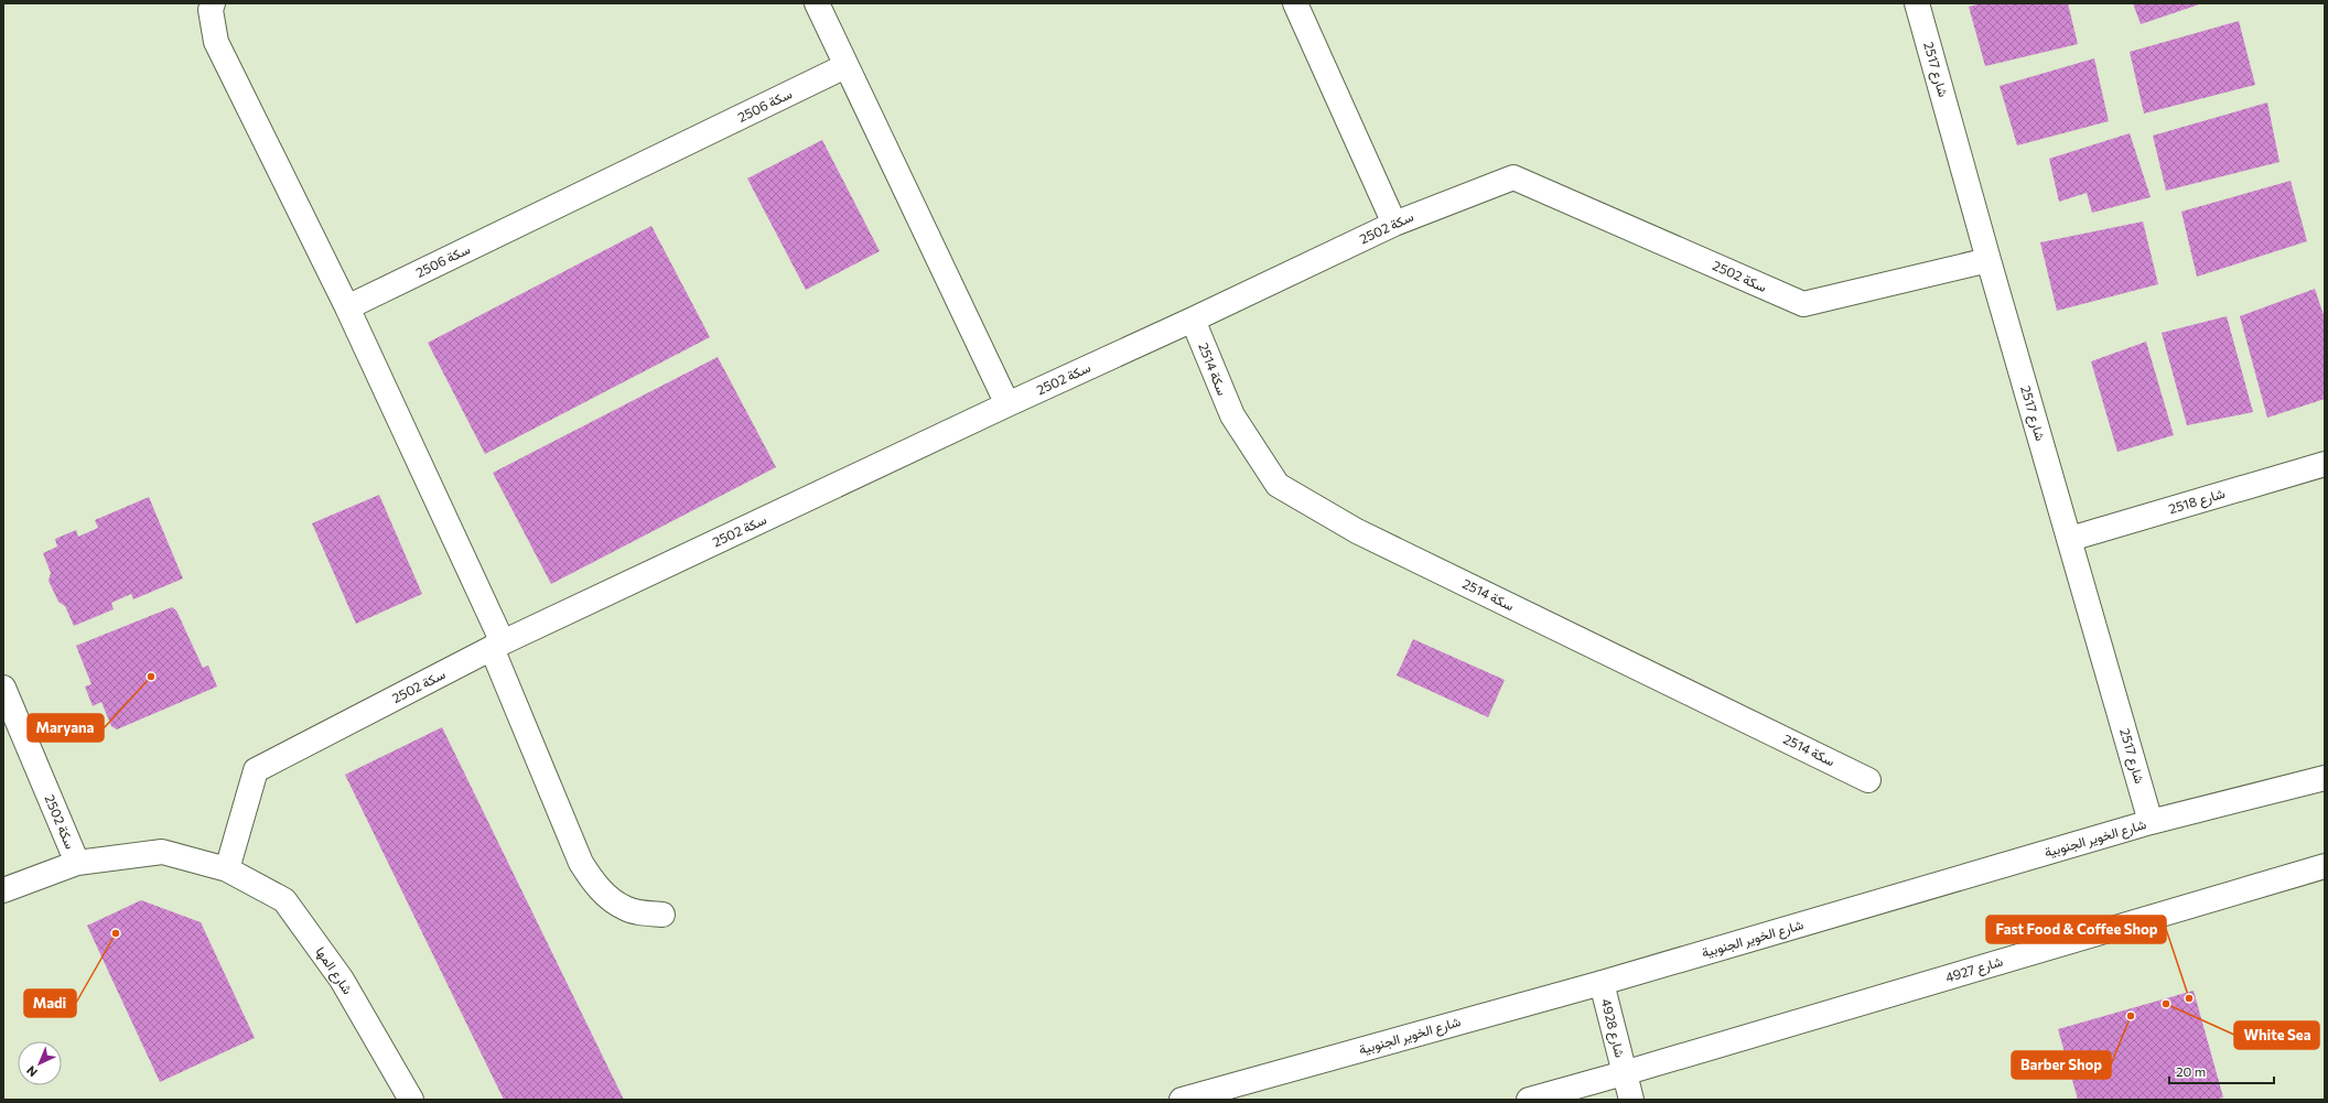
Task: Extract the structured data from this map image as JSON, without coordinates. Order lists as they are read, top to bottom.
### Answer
{
  "streets": {
    "street": [
      "2517 شارع",
      "سكة 2506",
      "2502 سكة",
      "سكة 2514",
      "2518 شارع",
      "سكة 2502",
      "شارع الخوير الجنوبية",
      "شارع 4927",
      "شارع المها",
      "4928 شارع"
    ]
  },
  "crossings": [
    ["2517 شارع", "2502 سكة"],
    ["2517 شارع", "2518 شارع"],
    ["2517 شارع", "شارع الخوير الجنوبية"],
    ["2502 سكة", "سكة 2514"],
    ["2502 سكة", "سكة 2502"],
    ["2502 سكة", "شارع المها"],
    ["سكة 2502", "شارع المها"],
    ["شارع الخوير الجنوبية", "4928 شارع"],
    ["شارع 4927", "4928 شارع"]
  ],
  "places": [
    "Maryana",
    "Madi",
    "Fast Food & Coffee Shop",
    "White Sea",
    "Barber Shop"
  ],
  "scale_bar": "20 m",
  "north": "bottom left"
}
